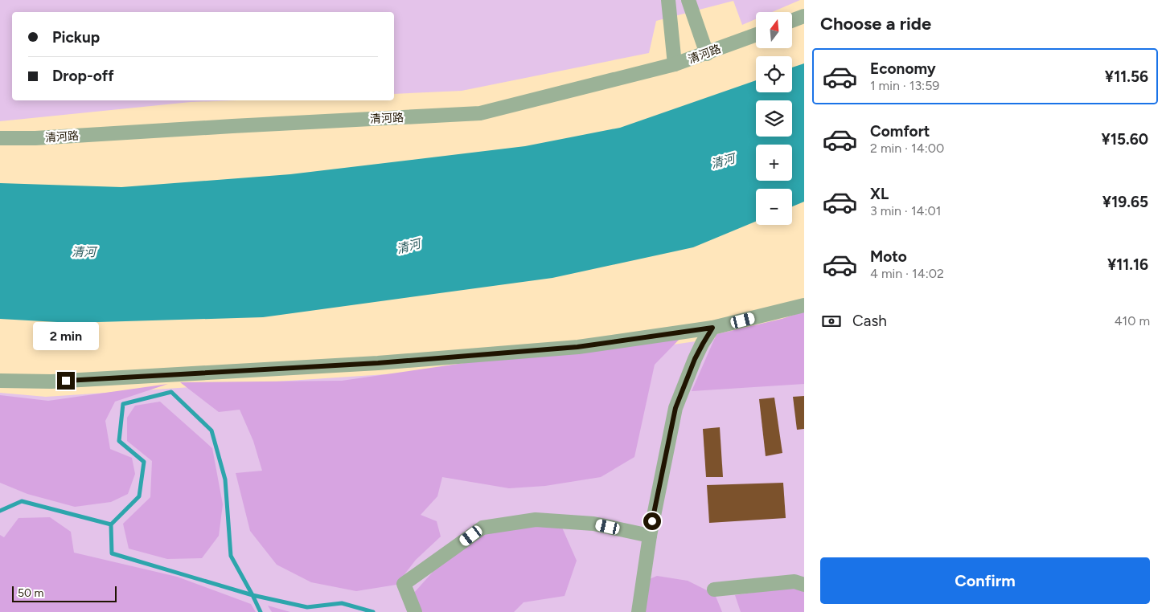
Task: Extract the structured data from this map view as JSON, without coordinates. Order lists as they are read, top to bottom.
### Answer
{
  "streets": {
    "street": ["清河路"]
  },
  "water": ["清河"],
  "scale_bar": "50 m",
  "north": "top",
  "page": {
    "heading": "Choose a ride",
    "map_buttons": ["+", "−"],
    "banner": ["Pickup", "Drop-off"],
    "list": [
      {
        "name": "Economy",
        "note": "1 min · 13:59",
        "value": "¥11.56"
      },
      {
        "name": "Comfort",
        "note": "2 min · 14:00",
        "value": "¥15.60"
      },
      {
        "name": "XL",
        "note": "3 min · 14:01",
        "value": "¥19.65"
      },
      {
        "name": "Moto",
        "note": "4 min · 14:02",
        "value": "¥11.16"
      }
    ],
    "pay": ["Cash", "410 m"],
    "bubble": "2 min",
    "buttons": "Confirm",
    "scale": "50 m"
  }
}
